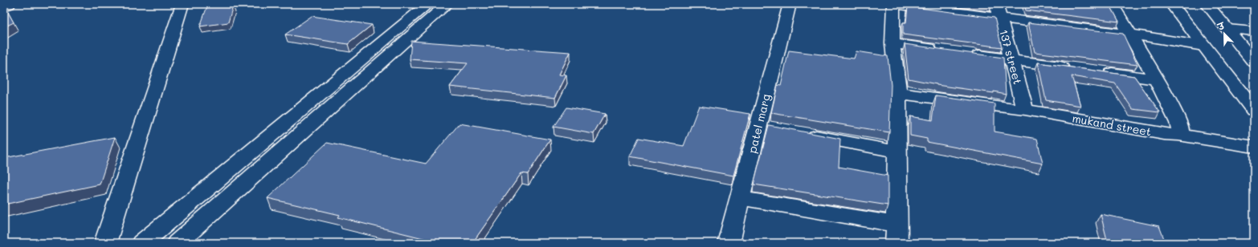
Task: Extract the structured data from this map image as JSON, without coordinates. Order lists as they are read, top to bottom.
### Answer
{
  "streets": {
    "street": ["137 street", "patel marg", "mukand street"]
  },
  "crossings": [
    ["137 street", "mukand street"]
  ],
  "north": "top left"
}
